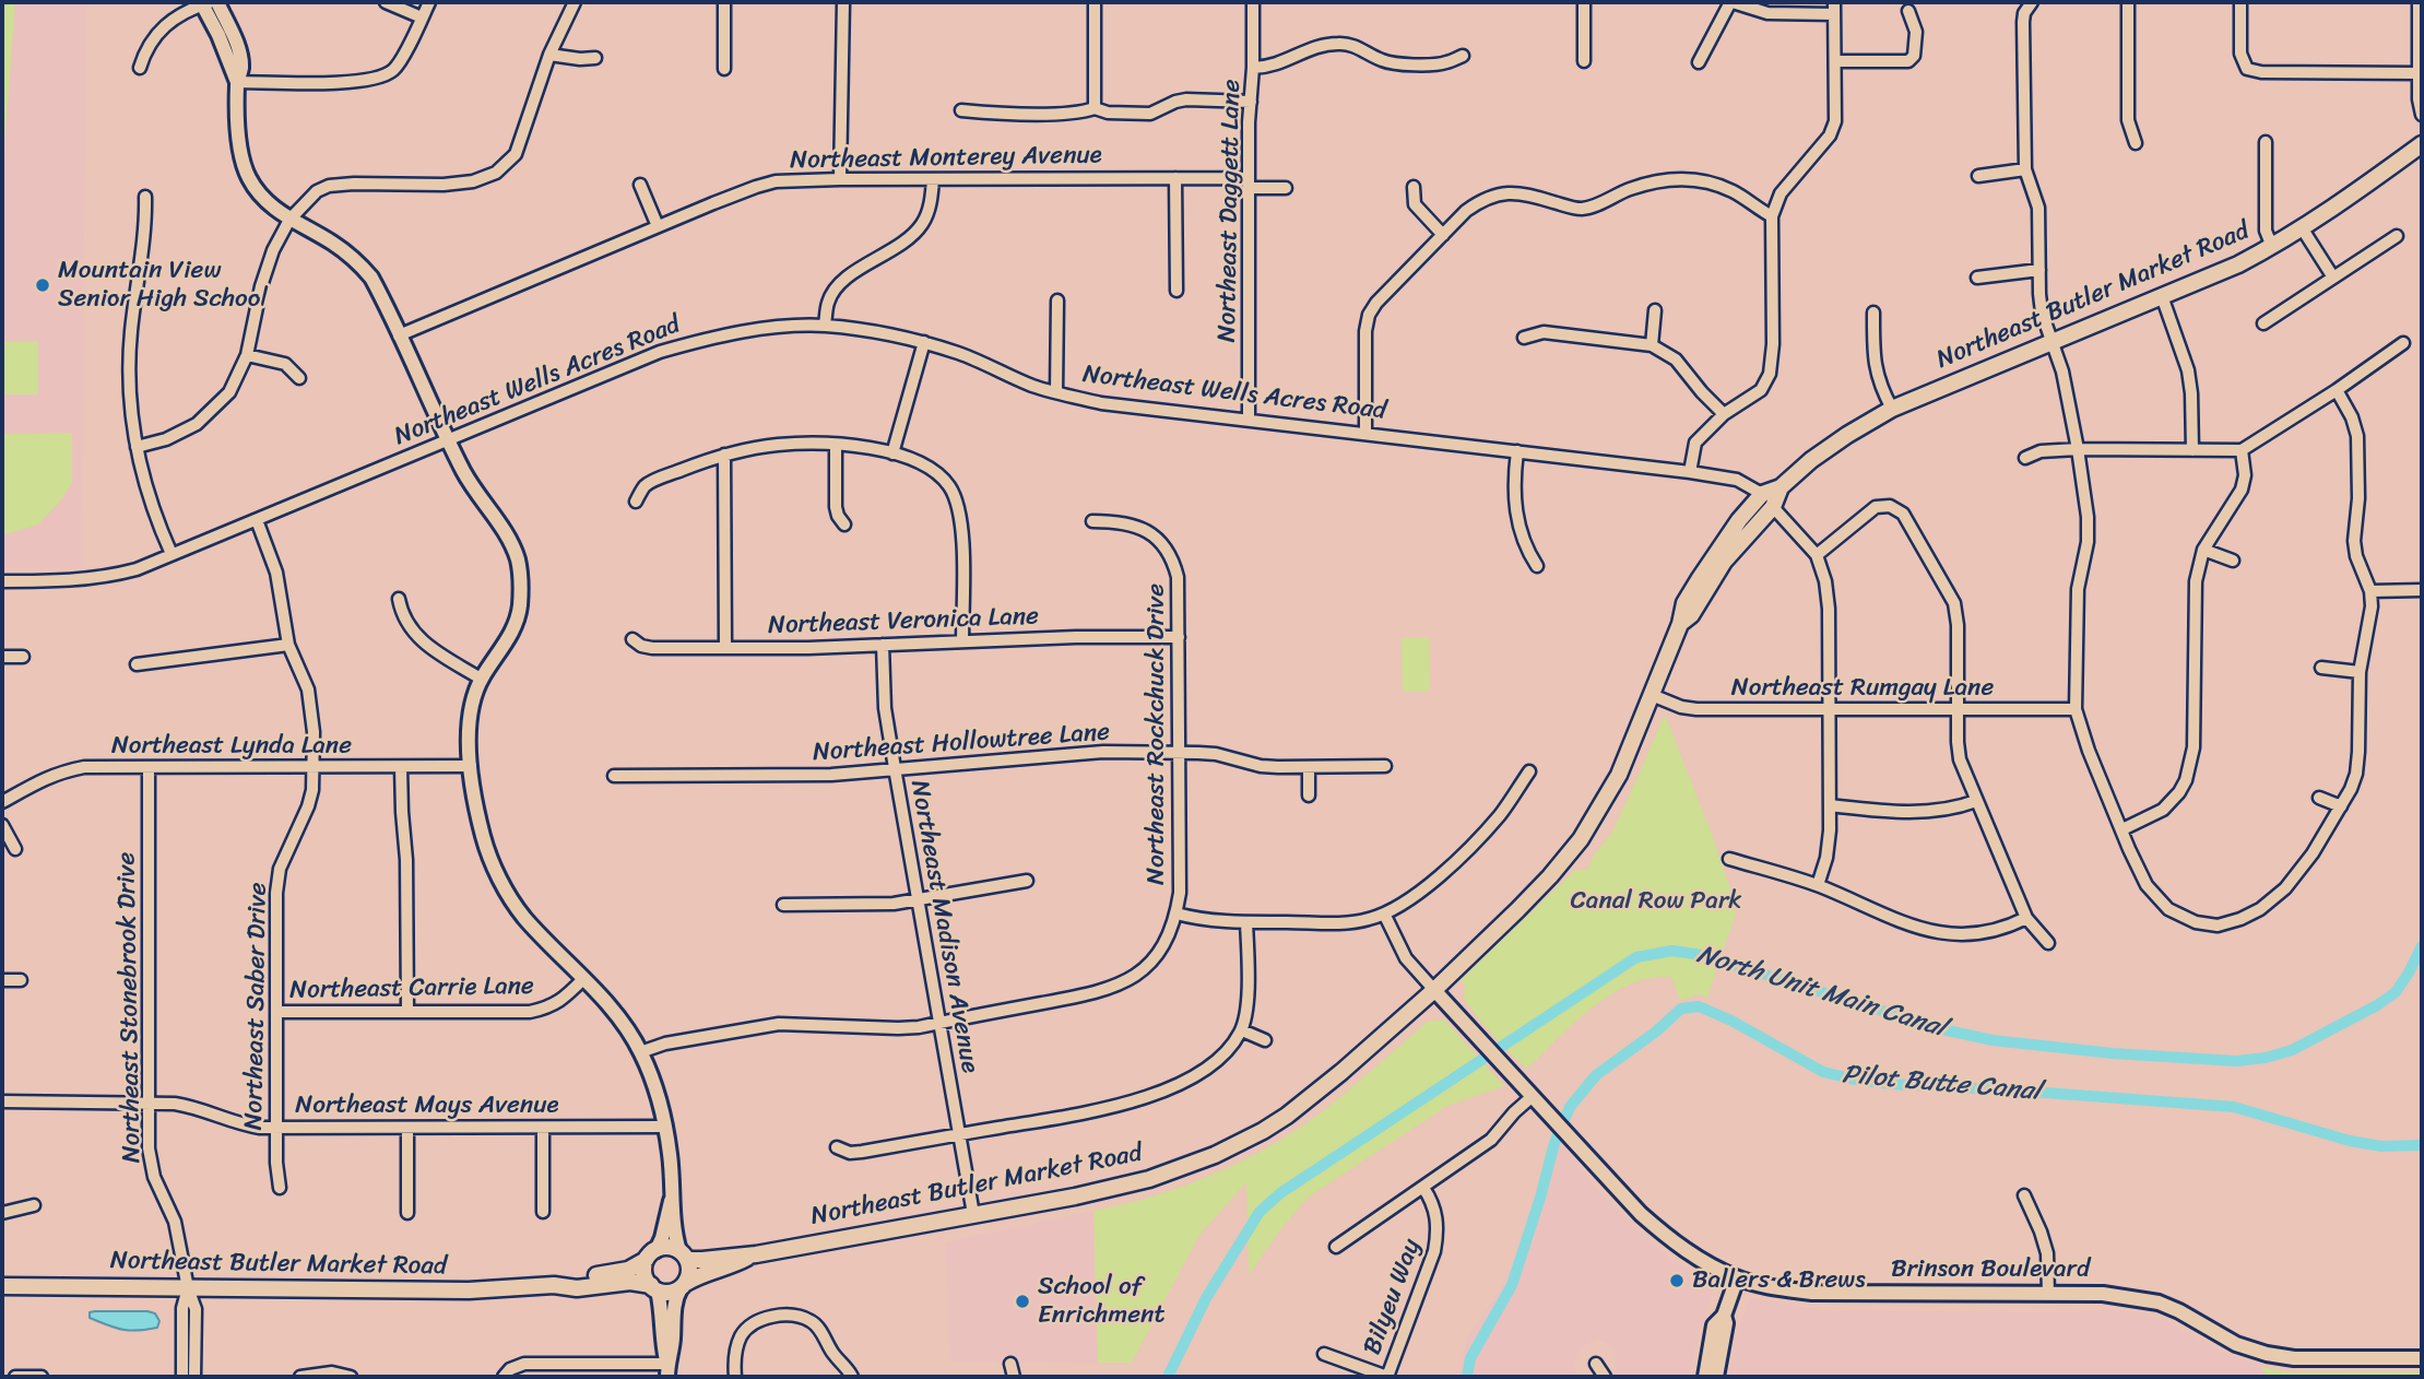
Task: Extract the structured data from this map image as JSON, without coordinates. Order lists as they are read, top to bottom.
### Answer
{
  "streets": {
    "main road": ["Northeast Butler Market Road"],
    "street": [
      "Northeast Monterey Avenue",
      "Northeast Daggett Lane",
      "Northeast Wells Acres Road",
      "Northeast Veronica Lane",
      "Northeast Rumgay Lane",
      "Northeast Rockchuck Drive",
      "Northeast Hollowtree Lane",
      "Northeast Lynda Lane",
      "Northeast Madison Avenue",
      "Northeast Carrie Lane",
      "Northeast Saber Drive",
      "Northeast Stonebrook Drive",
      "Northeast Mays Avenue",
      "Brinson Boulevard",
      "Bilyeu Way"
    ]
  },
  "crossings": [
    ["Northeast Monterey Avenue", "Northeast Daggett Lane"],
    ["Northeast Daggett Lane", "Northeast Wells Acres Road"],
    ["Northeast Butler Market Road", "Northeast Wells Acres Road"],
    ["Northeast Butler Market Road", "Northeast Rumgay Lane"],
    ["Northeast Butler Market Road", "Northeast Madison Avenue"],
    ["Northeast Butler Market Road", "Northeast Stonebrook Drive"],
    ["Northeast Butler Market Road", "Brinson Boulevard"],
    ["Northeast Wells Acres Road", "Northeast Saber Drive"],
    ["Northeast Veronica Lane", "Northeast Rockchuck Drive"],
    ["Northeast Veronica Lane", "Northeast Madison Avenue"],
    ["Northeast Rockchuck Drive", "Northeast Hollowtree Lane"],
    ["Northeast Rockchuck Drive", "Northeast Madison Avenue"],
    ["Northeast Hollowtree Lane", "Northeast Madison Avenue"],
    ["Northeast Lynda Lane", "Northeast Saber Drive"],
    ["Northeast Lynda Lane", "Northeast Stonebrook Drive"],
    ["Northeast Carrie Lane", "Northeast Saber Drive"],
    ["Northeast Saber Drive", "Northeast Mays Avenue"],
    ["Northeast Stonebrook Drive", "Northeast Mays Avenue"]
  ],
  "water": ["North Unit Main Canal", "Pilot Butte Canal"],
  "parks": ["Canal Row Park"],
  "places": ["Mountain View Senior High School", "Ballers & Brews", "School of Enrichment"]
}
